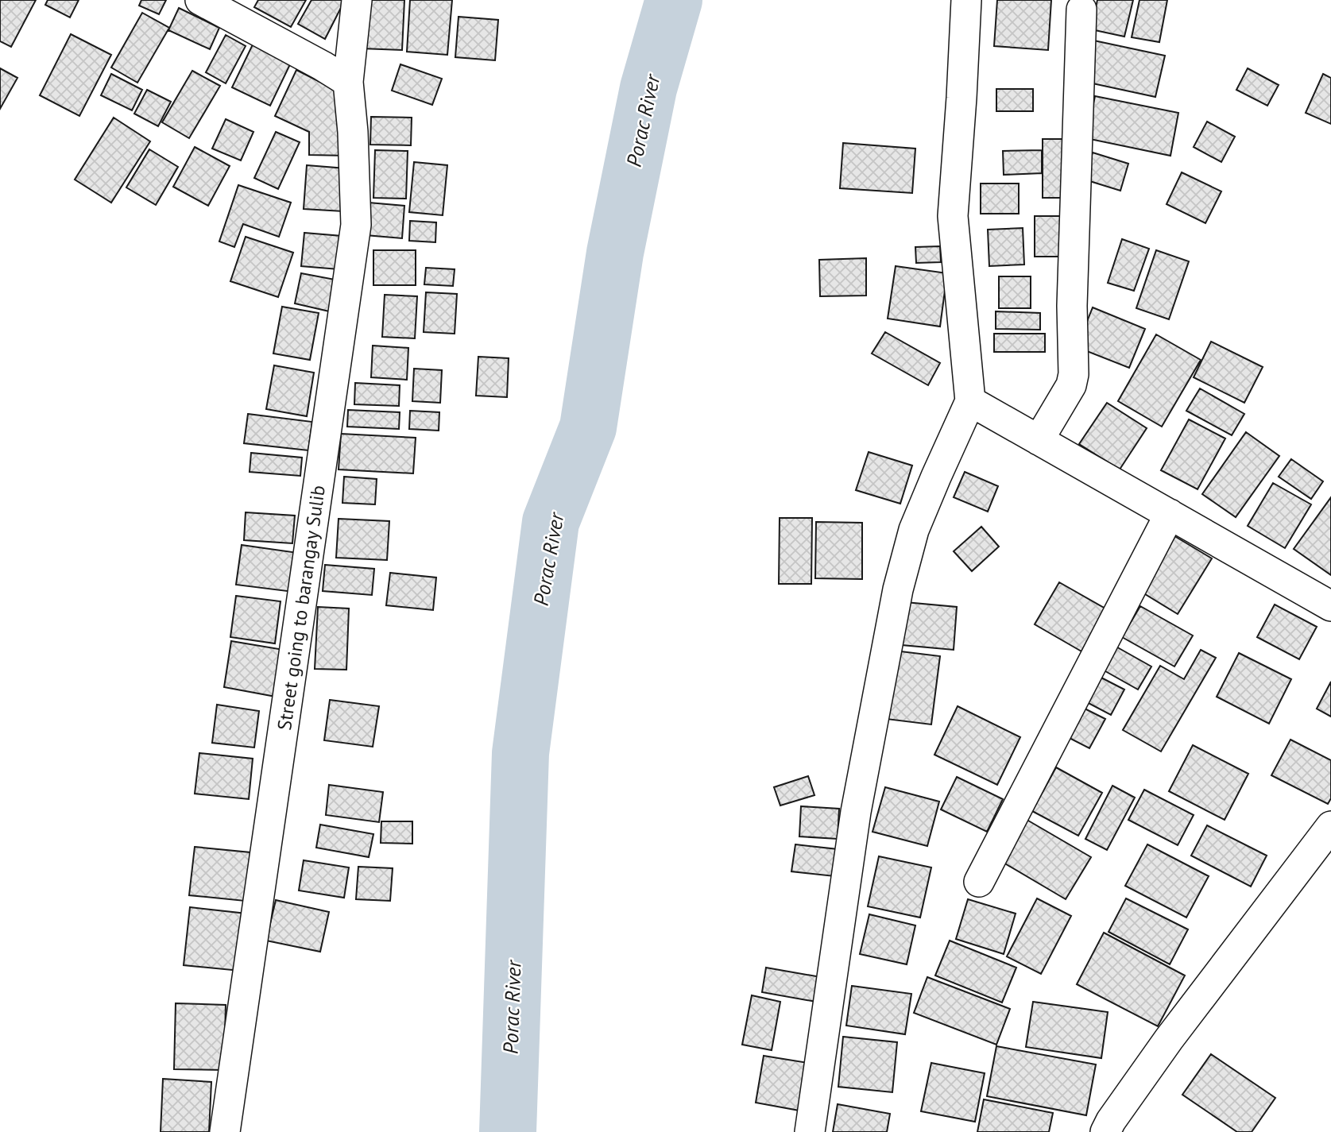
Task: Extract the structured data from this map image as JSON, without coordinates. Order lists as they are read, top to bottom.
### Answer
{
  "streets": {
    "street": ["Street going to barangay Sulib"]
  },
  "water": ["Porac River"]
}
